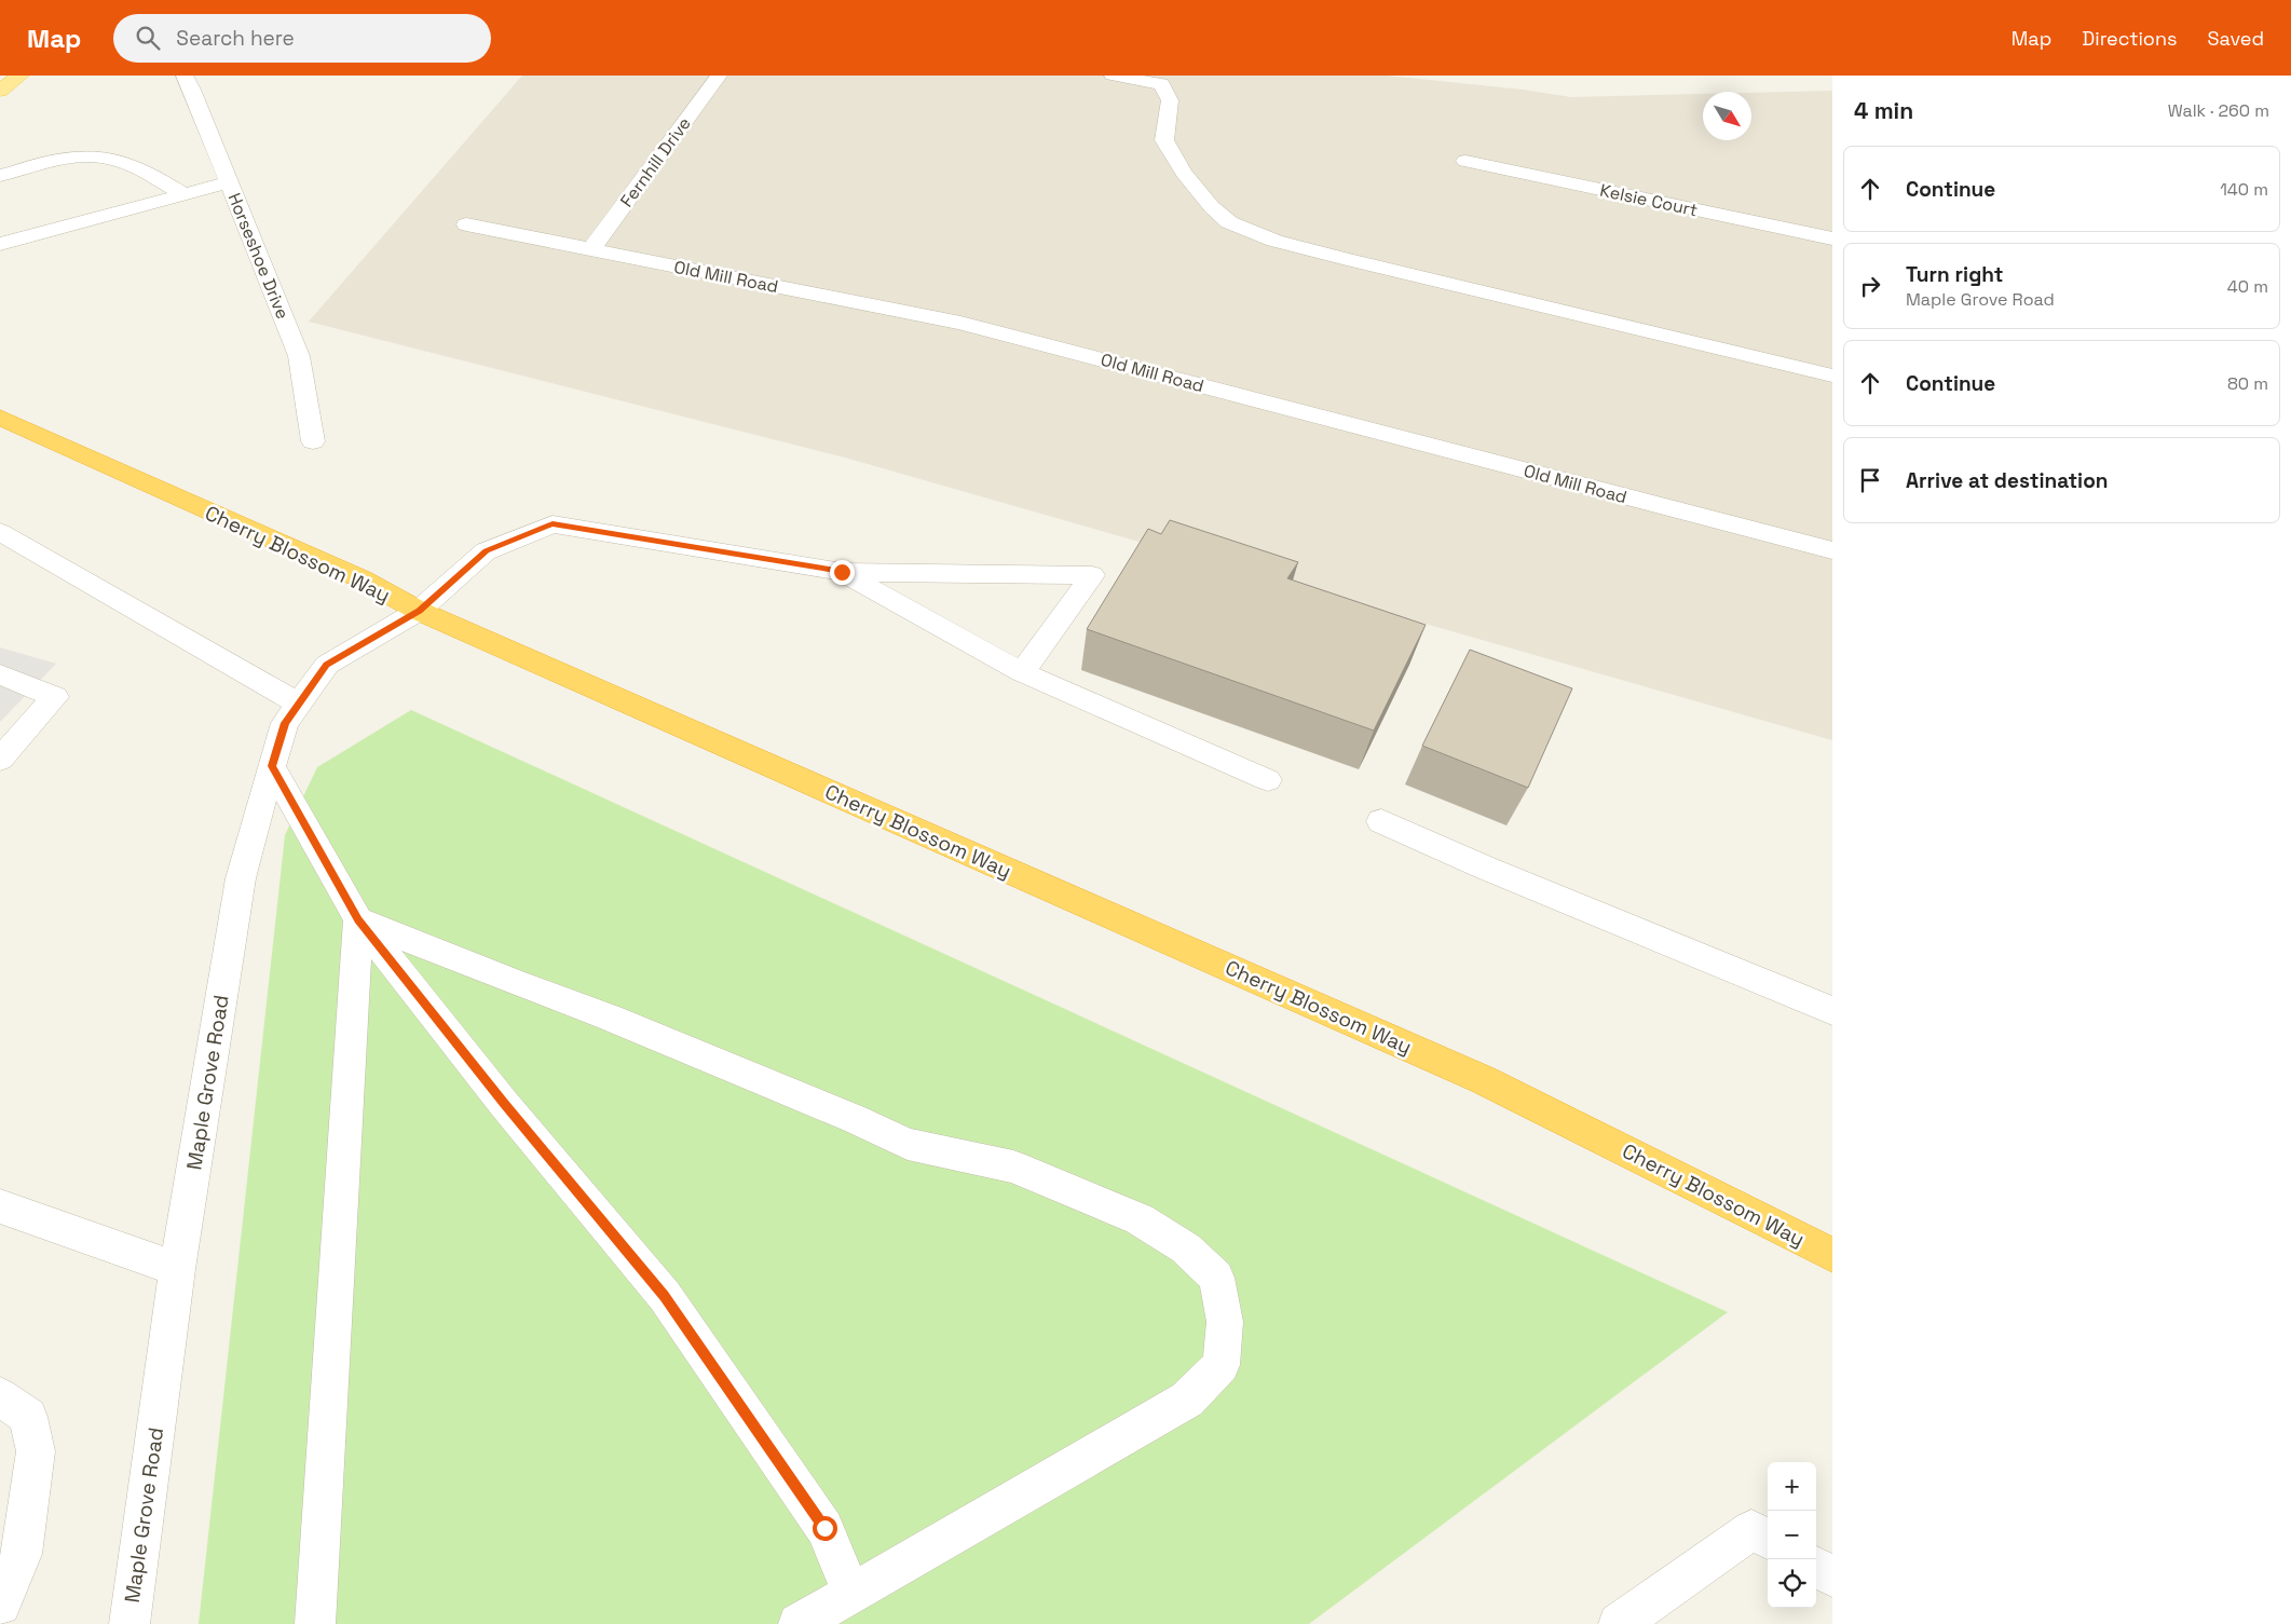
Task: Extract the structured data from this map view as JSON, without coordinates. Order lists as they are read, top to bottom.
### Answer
{
  "streets": {
    "highway": ["Cherry Blossom Way"],
    "street": [
      "Fernhill Drive",
      "Kelsie Court",
      "Horseshoe Drive",
      "Old Mill Road",
      "Maple Grove Road"
    ]
  },
  "crossings": [
    ["Fernhill Drive", "Old Mill Road"],
    ["Cherry Blossom Way", "Maple Grove Road"]
  ],
  "north": "bottom right",
  "page": {
    "header": "Map",
    "search": "Search here",
    "nav": ["Map", "Directions", "Saved"],
    "heading": ["4 min", "Walk · 260 m"],
    "list": [
      ["Continue", "140 m"],
      ["Turn right", "Maple Grove Road", "40 m"],
      ["Continue", "80 m"],
      "Arrive at destination"
    ],
    "map_buttons": ["+", "−"]
  }
}
